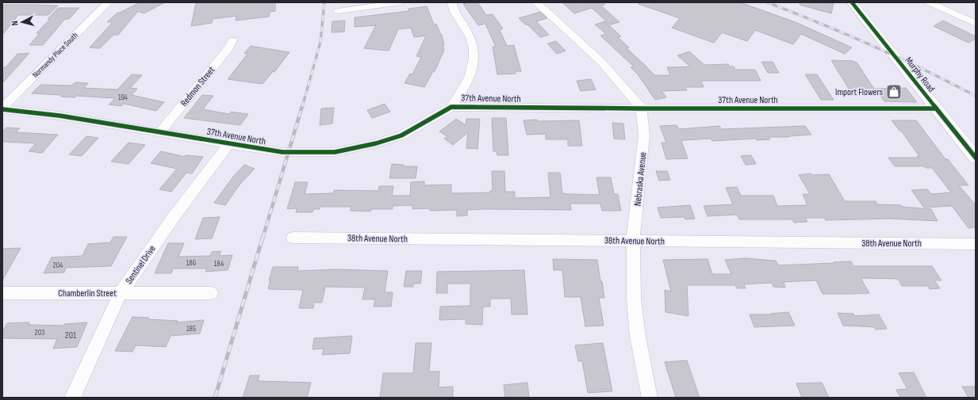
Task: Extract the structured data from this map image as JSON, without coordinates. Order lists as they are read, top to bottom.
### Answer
{
  "streets": {
    "main road": ["Murphy Road"],
    "street": [
      "Normandy Place South",
      "Redmon Street",
      "37th Avenue North",
      "Nebraska Avenue",
      "38th Avenue North",
      "Sentinel Drive",
      "Chamberlin Street"
    ]
  },
  "crossings": [
    ["Normandy Place South", "37th Avenue North"],
    ["Murphy Road", "37th Avenue North"],
    ["Redmon Street", "37th Avenue North"],
    ["37th Avenue North", "Nebraska Avenue"],
    ["37th Avenue North", "Sentinel Drive"],
    ["Nebraska Avenue", "38th Avenue North"],
    ["Sentinel Drive", "Chamberlin Street"]
  ],
  "places": {
    "shop": ["Import Flowers"]
  },
  "house_numbers": [
    "194",
    "186",
    "184",
    "204",
    "185",
    "203",
    "201"
  ],
  "north": "left"
}
